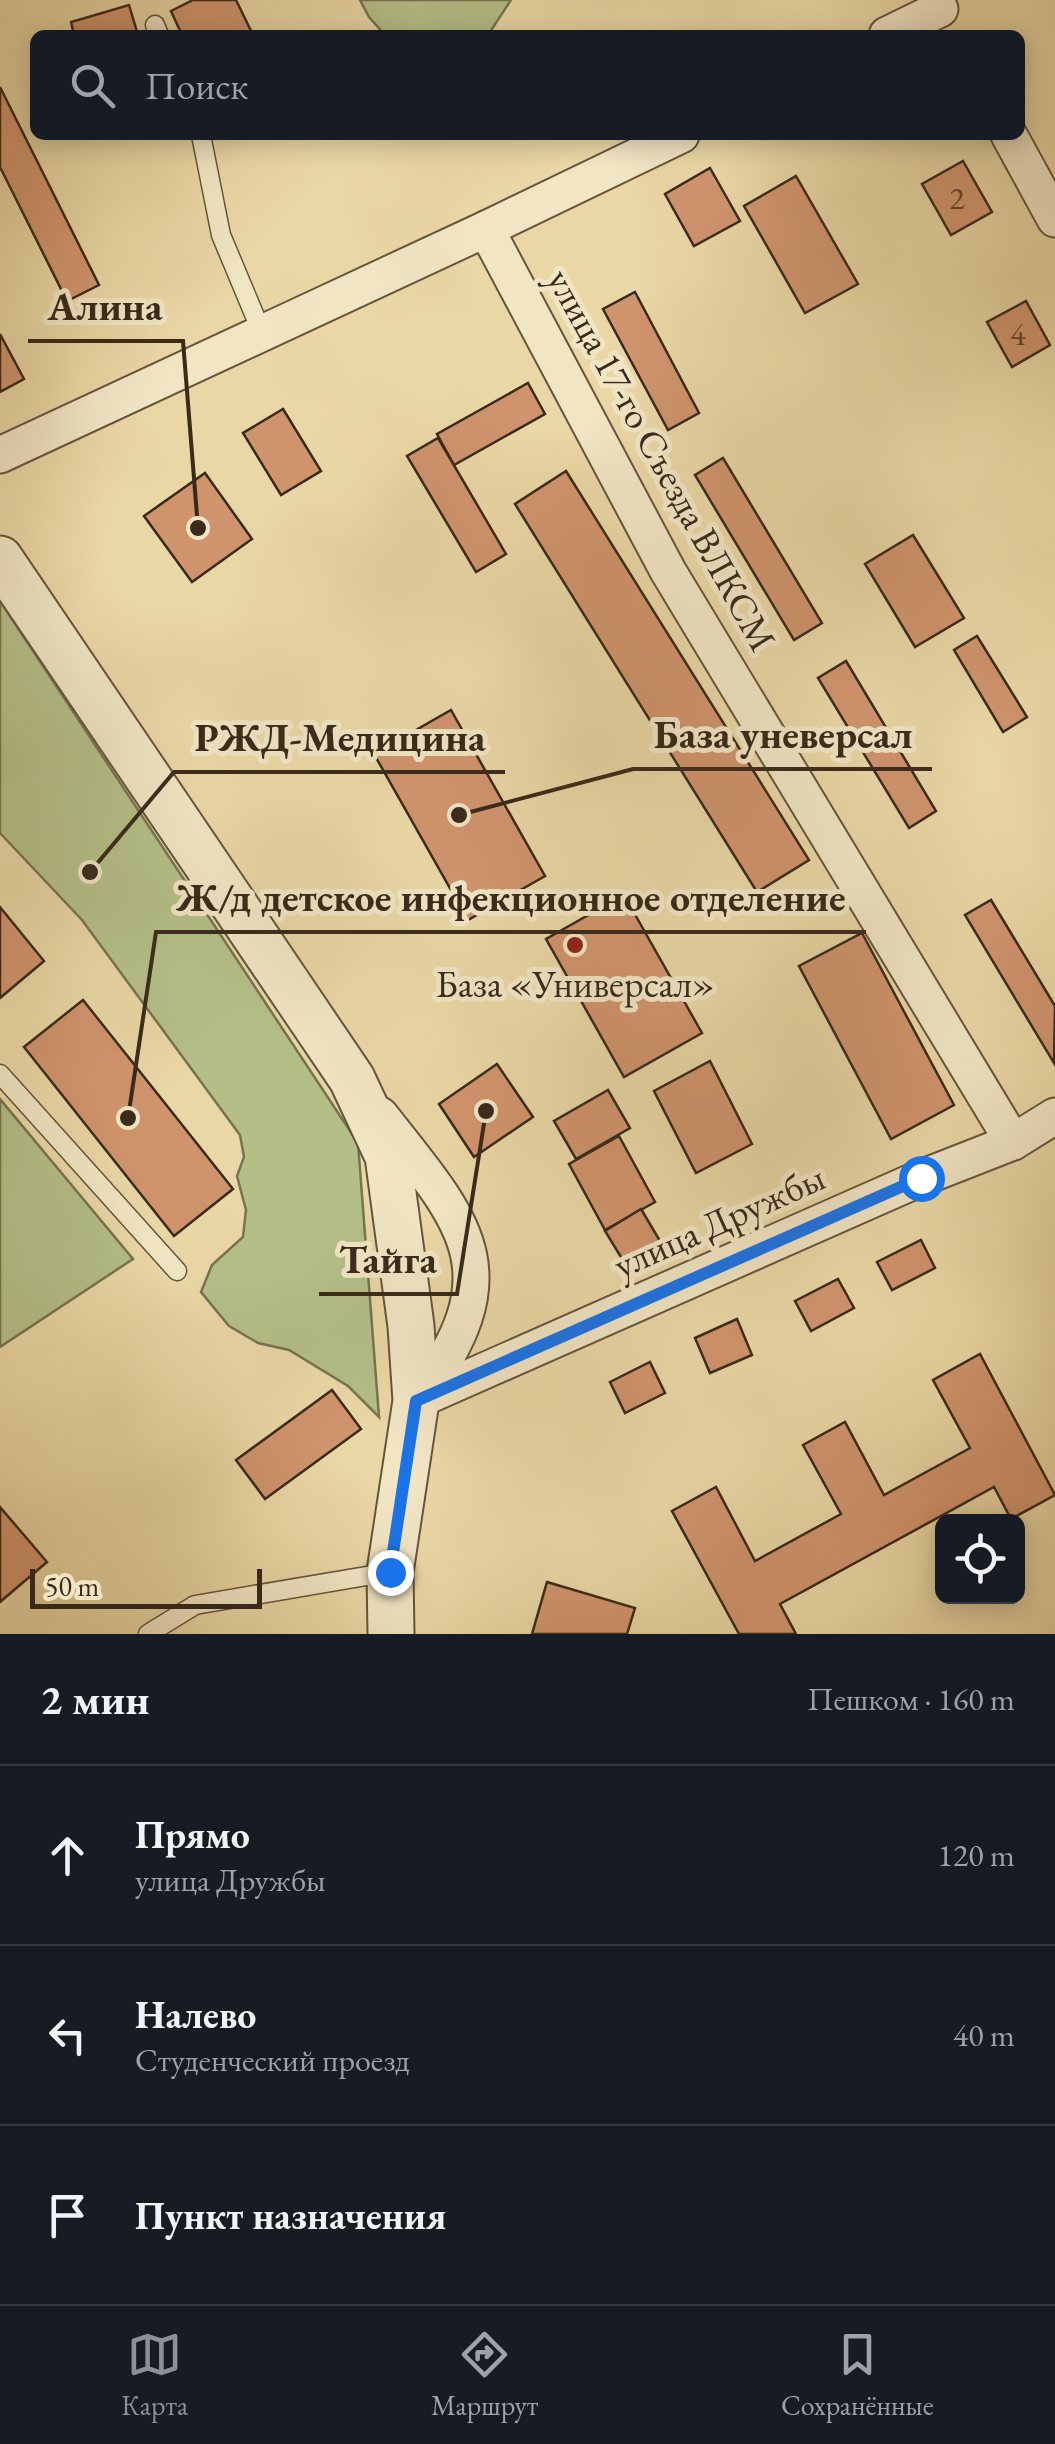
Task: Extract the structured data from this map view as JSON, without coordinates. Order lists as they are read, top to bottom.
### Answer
{
  "streets": {
    "street": ["улица 17-го Съезда ВЛКСМ", "улица Дружбы"]
  },
  "crossings": [
    ["улица 17-го Съезда ВЛКСМ", "улица Дружбы"]
  ],
  "places": [
    "Алина",
    "База уневерсал",
    "РЖД-Медицина",
    "База «Универсал»",
    "Тайга",
    "Ж/д детское инфекционное отделение"
  ],
  "house_numbers": ["2", "4"],
  "scale_bar": "50 m",
  "page": {
    "search": "Поиск",
    "scale": "50 m",
    "heading": ["2 мин", "Пешком · 160 m"],
    "list": [
      ["Прямо", "улица Дружбы", "120 m"],
      ["Налево", "Студенческий проезд", "40 m"],
      "Пункт назначения"
    ],
    "nav": ["Карта", "Маршрут", "Сохранённые"]
  }
}
